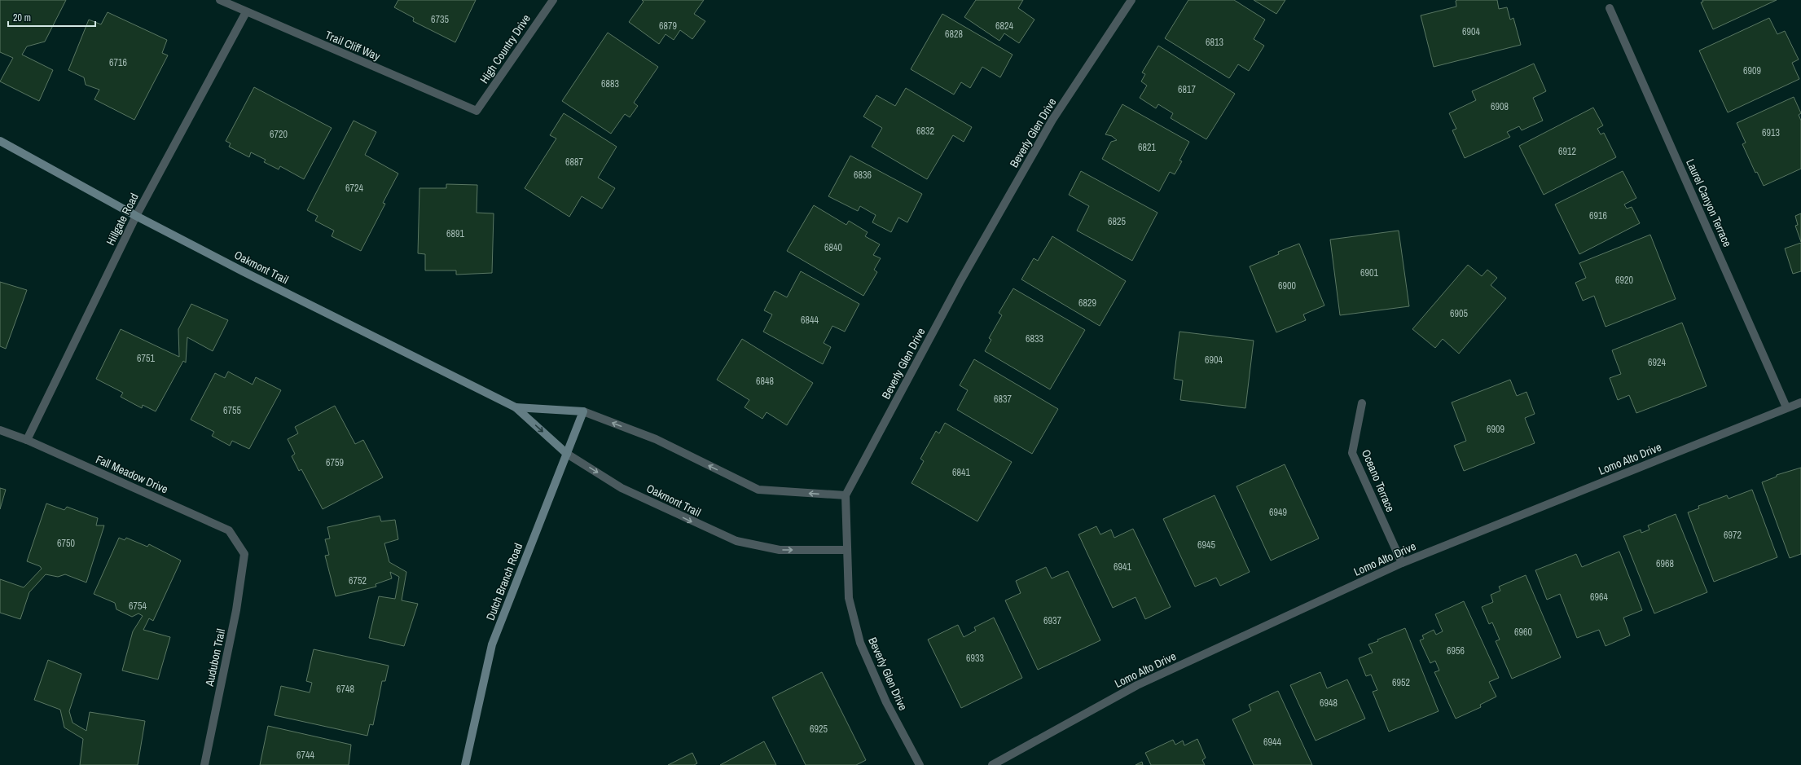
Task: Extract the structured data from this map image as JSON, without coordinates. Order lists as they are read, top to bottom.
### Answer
{
  "streets": {
    "street": [
      "Trail Cliff Way",
      "High Country Drive",
      "Beverly Glen Drive",
      "Laurel Canyon Terrace",
      "Hillgate Road",
      "Oakmont Trail",
      "Lomo Alto Drive",
      "Fall Meadow Drive",
      "Oceano Terrace",
      "Dutch Branch Road",
      "Audubon Trail"
    ]
  },
  "crossings": [
    ["Trail Cliff Way", "High Country Drive"],
    ["Trail Cliff Way", "Hillgate Road"],
    ["Beverly Glen Drive", "Oakmont Trail"],
    ["Laurel Canyon Terrace", "Lomo Alto Drive"],
    ["Hillgate Road", "Oakmont Trail"],
    ["Hillgate Road", "Fall Meadow Drive"],
    ["Oakmont Trail", "Dutch Branch Road"],
    ["Lomo Alto Drive", "Oceano Terrace"],
    ["Fall Meadow Drive", "Audubon Trail"]
  ],
  "house_numbers": [
    "6735",
    "6879",
    "6824",
    "6904",
    "6828",
    "6813",
    "6716",
    "6909",
    "6883",
    "6817",
    "6908",
    "6832",
    "6913",
    "6720",
    "6821",
    "6912",
    "6887",
    "6836",
    "6724",
    "6916",
    "6825",
    "6891",
    "6840",
    "6901",
    "6920",
    "6900",
    "6829",
    "6905",
    "6844",
    "6833",
    "6751",
    "6904",
    "6924",
    "6848",
    "6837",
    "6755",
    "6909",
    "6759",
    "6841",
    "6949",
    "6972",
    "6750",
    "6945",
    "6968",
    "6941",
    "6752",
    "6964",
    "6754",
    "6937",
    "6960",
    "6956",
    "6933",
    "6952",
    "6748",
    "6948",
    "6925",
    "6944",
    "6744"
  ],
  "scale_bar": "20 m"
}
